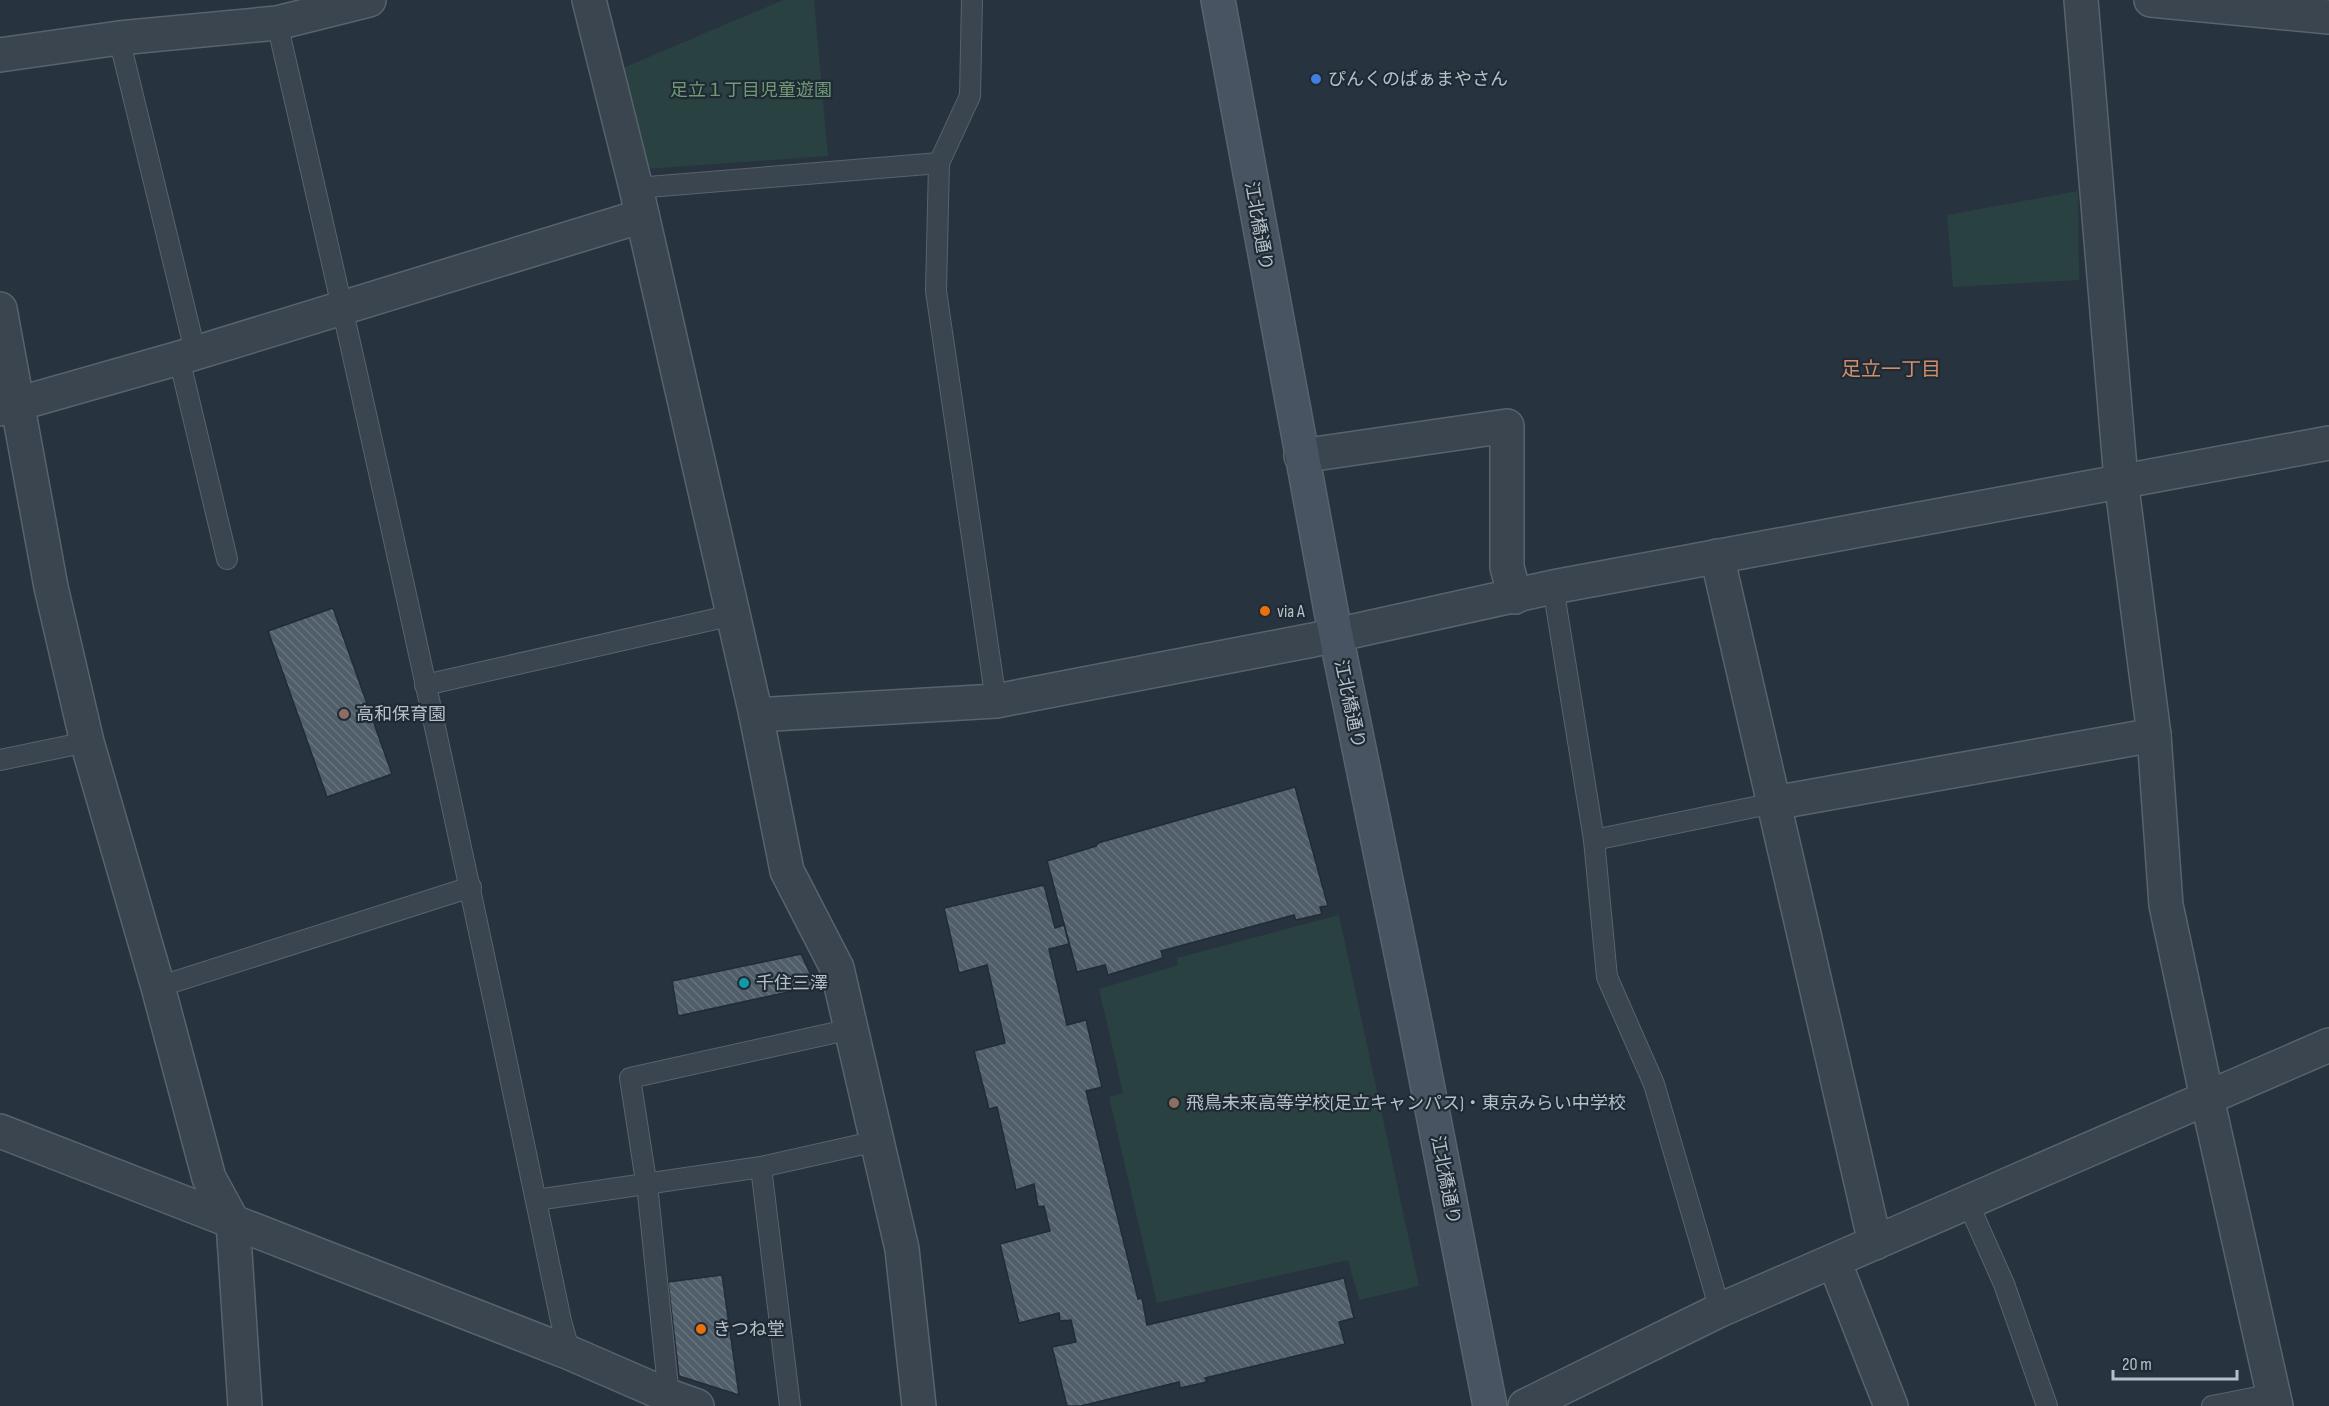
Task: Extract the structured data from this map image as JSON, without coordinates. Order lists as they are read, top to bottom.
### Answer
{
  "streets": {
    "main road": ["江北橋通り"]
  },
  "districts": ["足立一丁目"],
  "parks": ["足立１丁目児童遊園"],
  "places": [
    "ぴんくのぱぁまやさん",
    "via A",
    "高和保育園",
    "千住三澤",
    "飛鳥未来高等学校(足立キャンパス)・東京みらい中学校",
    "きつね堂"
  ],
  "scale_bar": "20 m"
}
